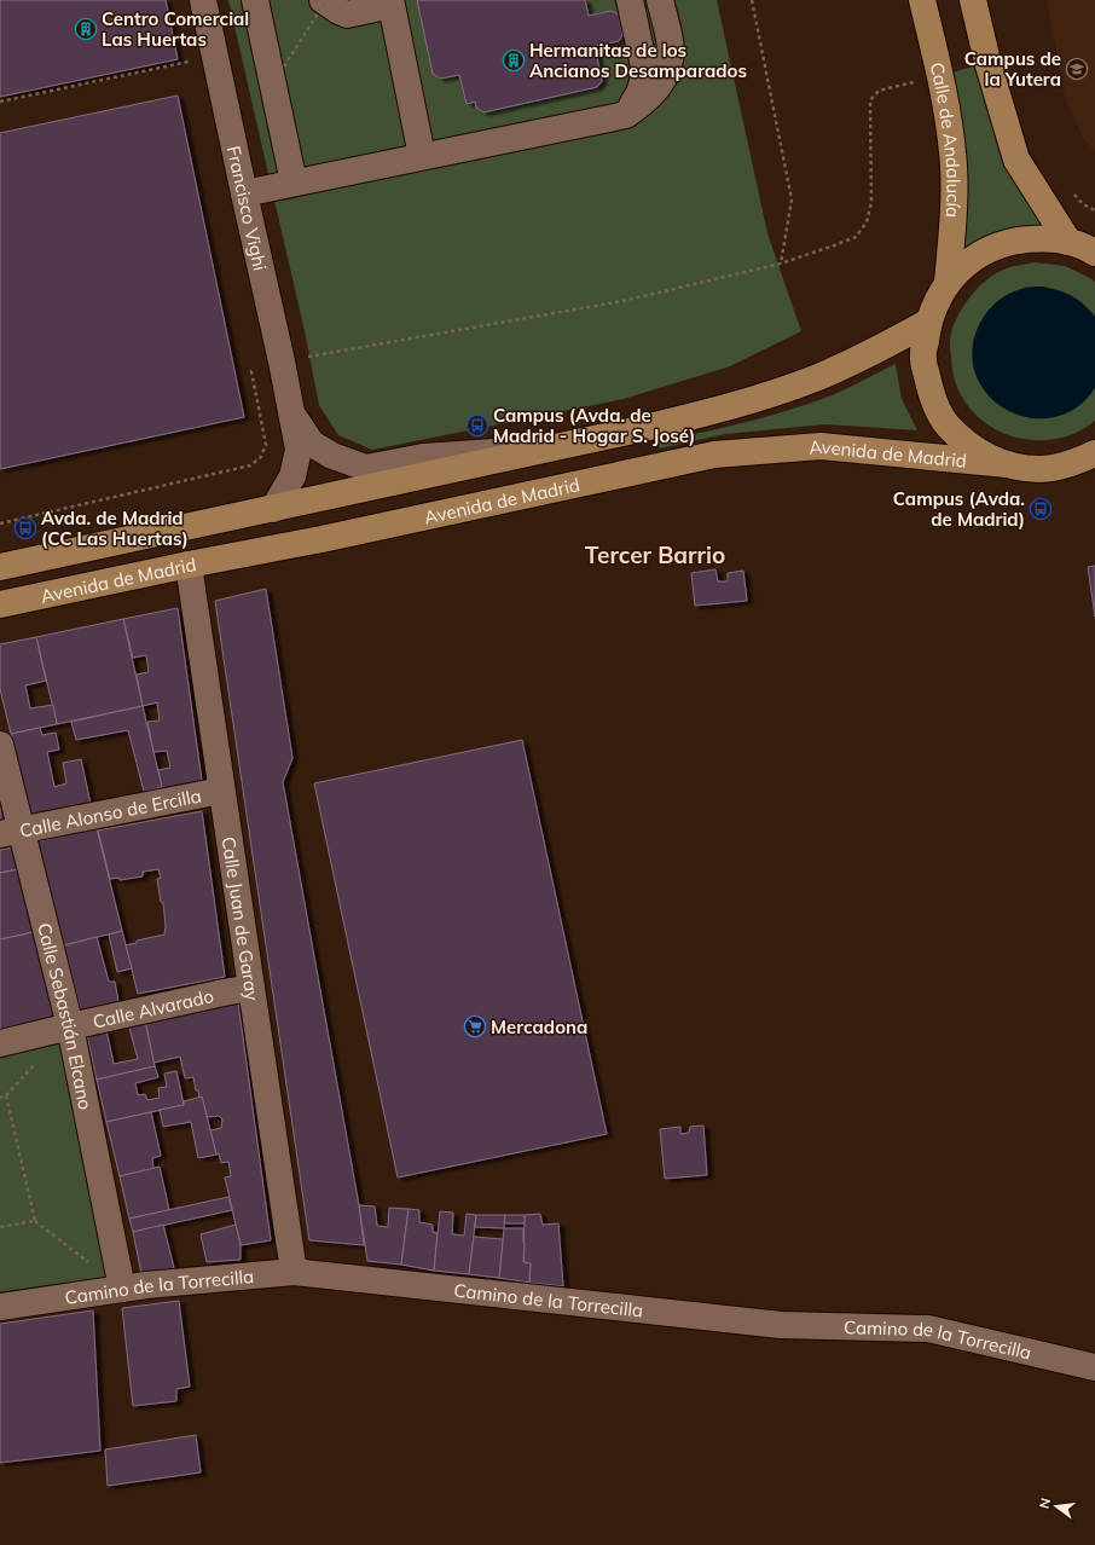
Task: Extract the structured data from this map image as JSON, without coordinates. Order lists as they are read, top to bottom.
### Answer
{
  "streets": {
    "main road": ["Calle de Andalucía", "Avenida de Madrid"],
    "street": [
      "Francisco Vighi",
      "Calle Alonso de Ercilla",
      "Calle Juan de Garay",
      "Calle Alvarado",
      "Calle Sebastián Elcano",
      "Camino de la Torrecilla"
    ]
  },
  "crossings": [
    ["Francisco Vighi", "Avenida de Madrid"],
    ["Avenida de Madrid", "Calle Juan de Garay"],
    ["Calle Alonso de Ercilla", "Calle Juan de Garay"],
    ["Calle Alonso de Ercilla", "Calle Sebastián Elcano"],
    ["Calle Juan de Garay", "Calle Alvarado"],
    ["Calle Juan de Garay", "Camino de la Torrecilla"],
    ["Calle Alvarado", "Calle Sebastián Elcano"],
    ["Calle Sebastián Elcano", "Camino de la Torrecilla"]
  ],
  "districts": ["Tercer Barrio"],
  "places": {
    "building": ["Centro Comercial Las Huertas", "Hermanitas de los Ancianos Desamparados"],
    "school or university": ["Campus de la Yutera"],
    "bus stop": ["Campus (Avda. de Madrid - Hogar S. José)", "Campus (Avda. de Madrid)", "Avda. de Madrid (CC Las Huertas)"],
    "supermarket": ["Mercadona"]
  },
  "north": "left"
}
